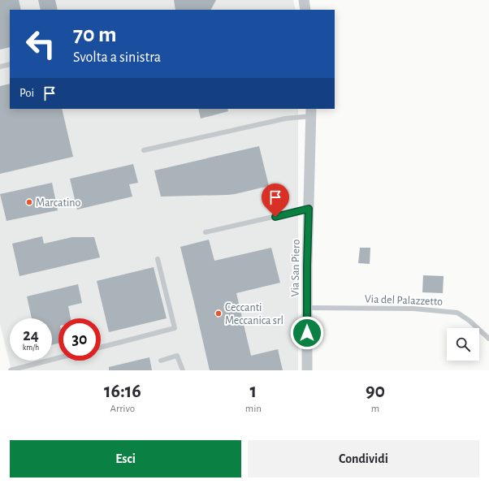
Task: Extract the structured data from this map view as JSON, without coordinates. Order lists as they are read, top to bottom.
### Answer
{
  "streets": {
    "street": ["Via San Piero"],
    "lane": ["Via del Palazzetto"]
  },
  "crossings": [
    ["Via San Piero", "Via del Palazzetto"]
  ],
  "places": ["Marcatino", "Ceccanti Meccanica srl"],
  "page": {
    "turn": ["70 m", "Svolta a sinistra"],
    "then": "Poi",
    "speed": "24 km/h",
    "limit": "30",
    "eta": [
      "16:16",
      "Arrivo",
      "1",
      "min",
      "90",
      "m"
    ],
    "buttons": ["Esci", "Condividi"]
  }
}
